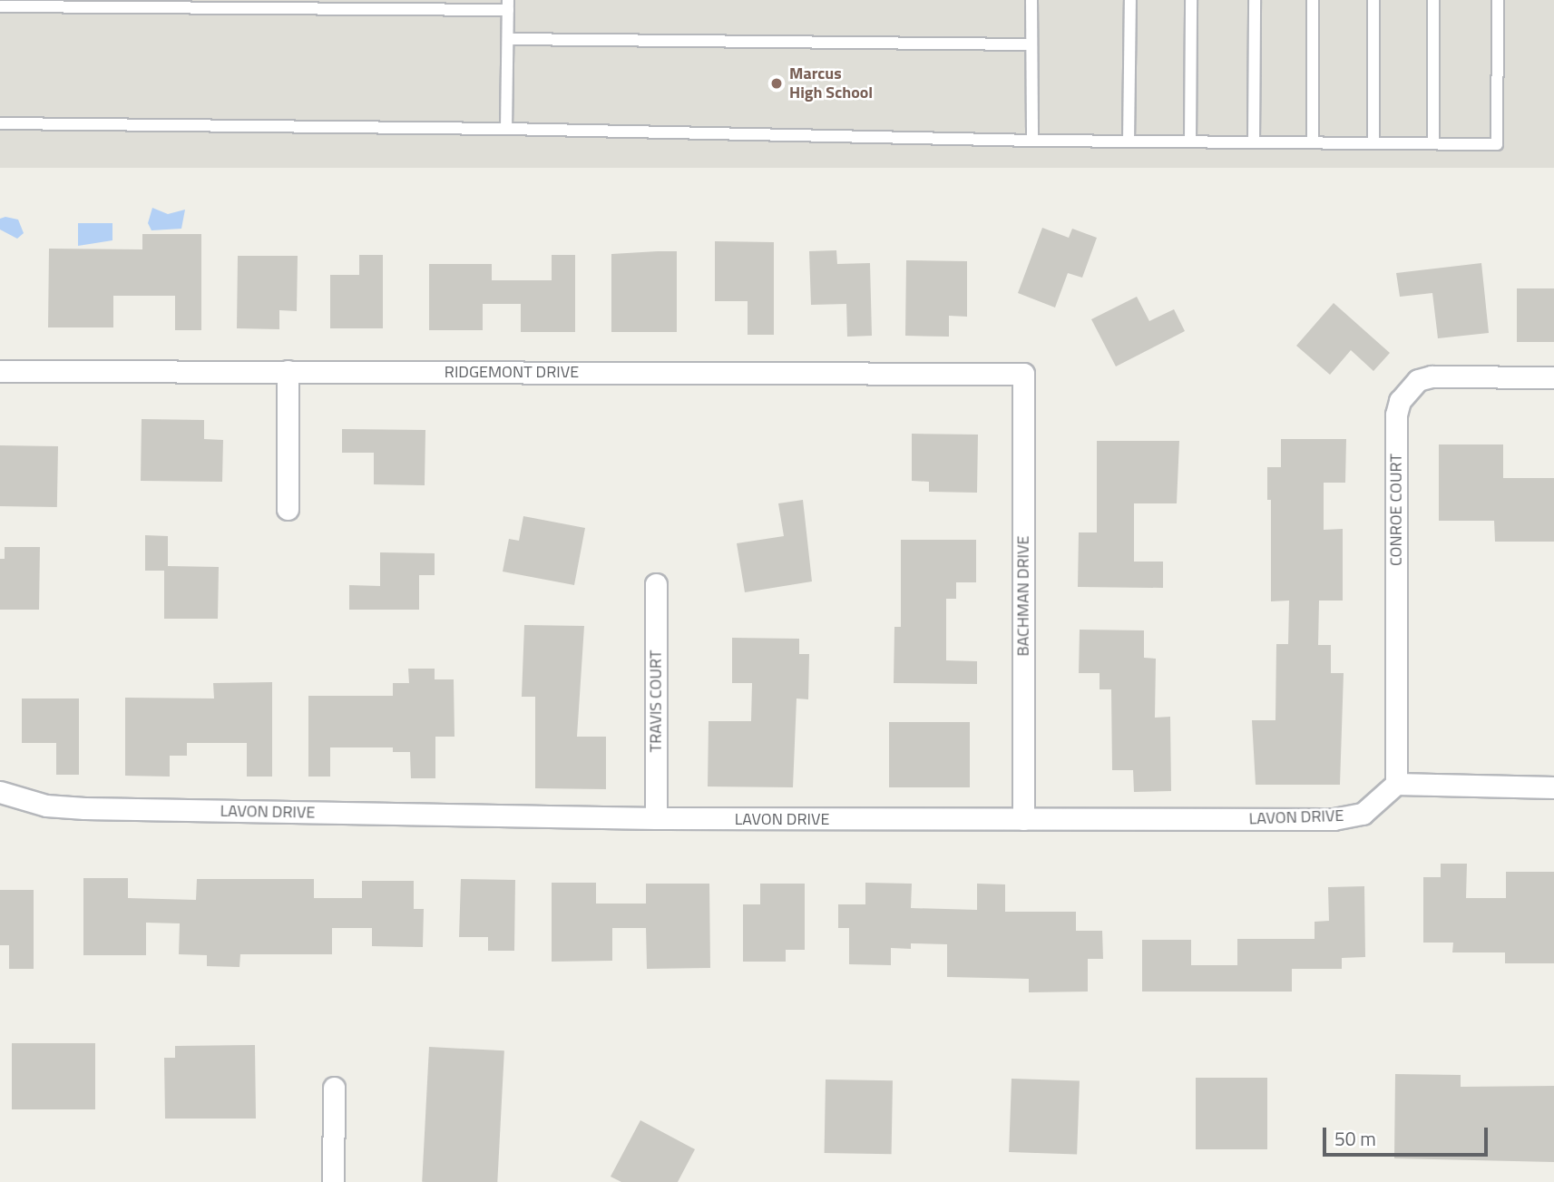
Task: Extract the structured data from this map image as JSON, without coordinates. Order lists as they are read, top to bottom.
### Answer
{
  "streets": {
    "street": [
      "RIDGEMONT DRIVE",
      "CONROE COURT",
      "BACHMAN DRIVE",
      "TRAVIS COURT",
      "LAVON DRIVE"
    ]
  },
  "crossings": [
    ["RIDGEMONT DRIVE", "BACHMAN DRIVE"],
    ["CONROE COURT", "LAVON DRIVE"],
    ["BACHMAN DRIVE", "LAVON DRIVE"],
    ["TRAVIS COURT", "LAVON DRIVE"]
  ],
  "places": ["Marcus High School"],
  "scale_bar": "50 m"
}
